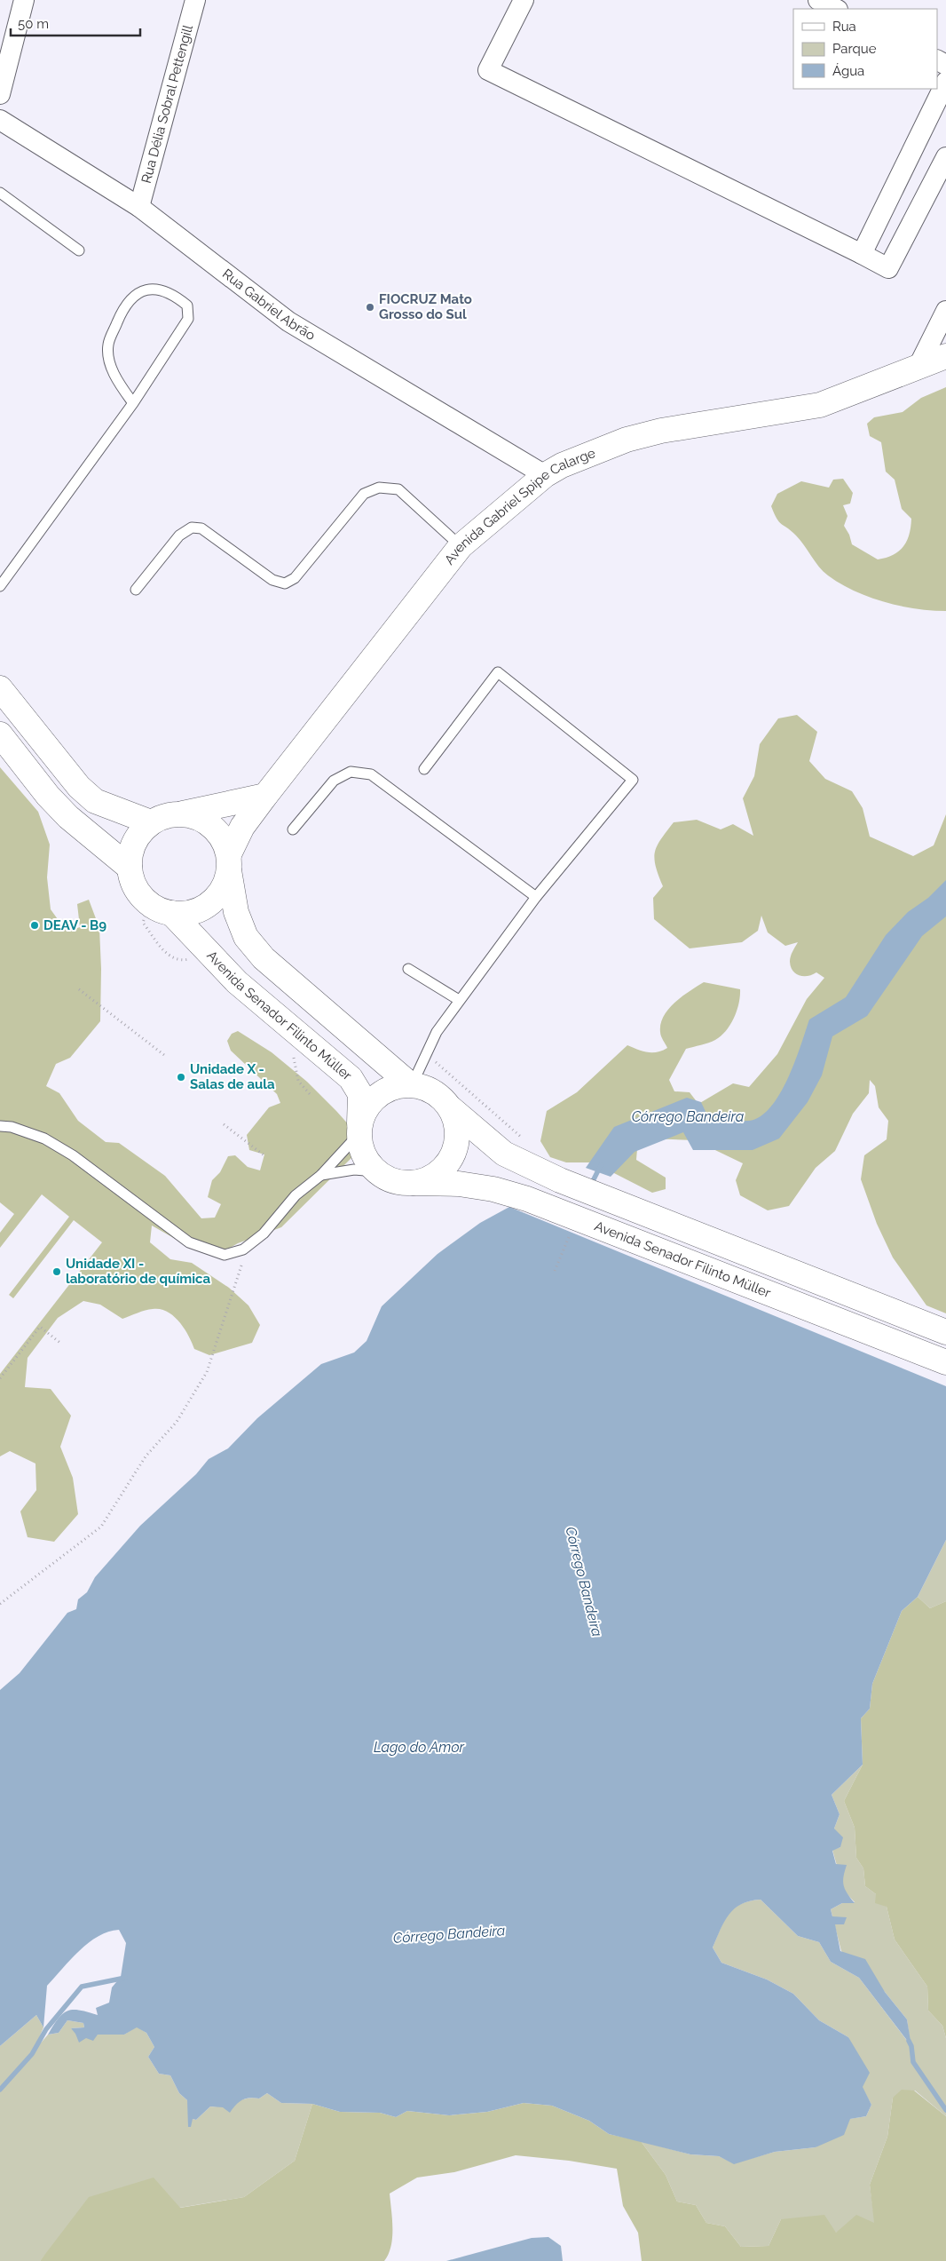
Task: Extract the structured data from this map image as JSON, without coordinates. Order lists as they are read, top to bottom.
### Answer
{
  "streets": {
    "main road": ["Avenida Gabriel Spipe Calarge", "Avenida Senador Filinto Müller"],
    "street": ["Rua Délia Sobral Pettengill", "Rua Gabriel Abrão"]
  },
  "crossings": [
    ["Rua Délia Sobral Pettengill", "Rua Gabriel Abrão"],
    ["Rua Gabriel Abrão", "Avenida Gabriel Spipe Calarge"],
    ["Avenida Gabriel Spipe Calarge", "Avenida Senador Filinto Müller"]
  ],
  "water": ["Córrego Bandeira", "Lago do Amor"],
  "places": [
    "FIOCRUZ Mato Grosso do Sul",
    "DEAV - B9",
    "Unidade X - Salas de aula",
    "Unidade XI - laboratório de química"
  ],
  "legend": ["Rua", "Parque", "Água"],
  "scale_bar": "50 m"
}
